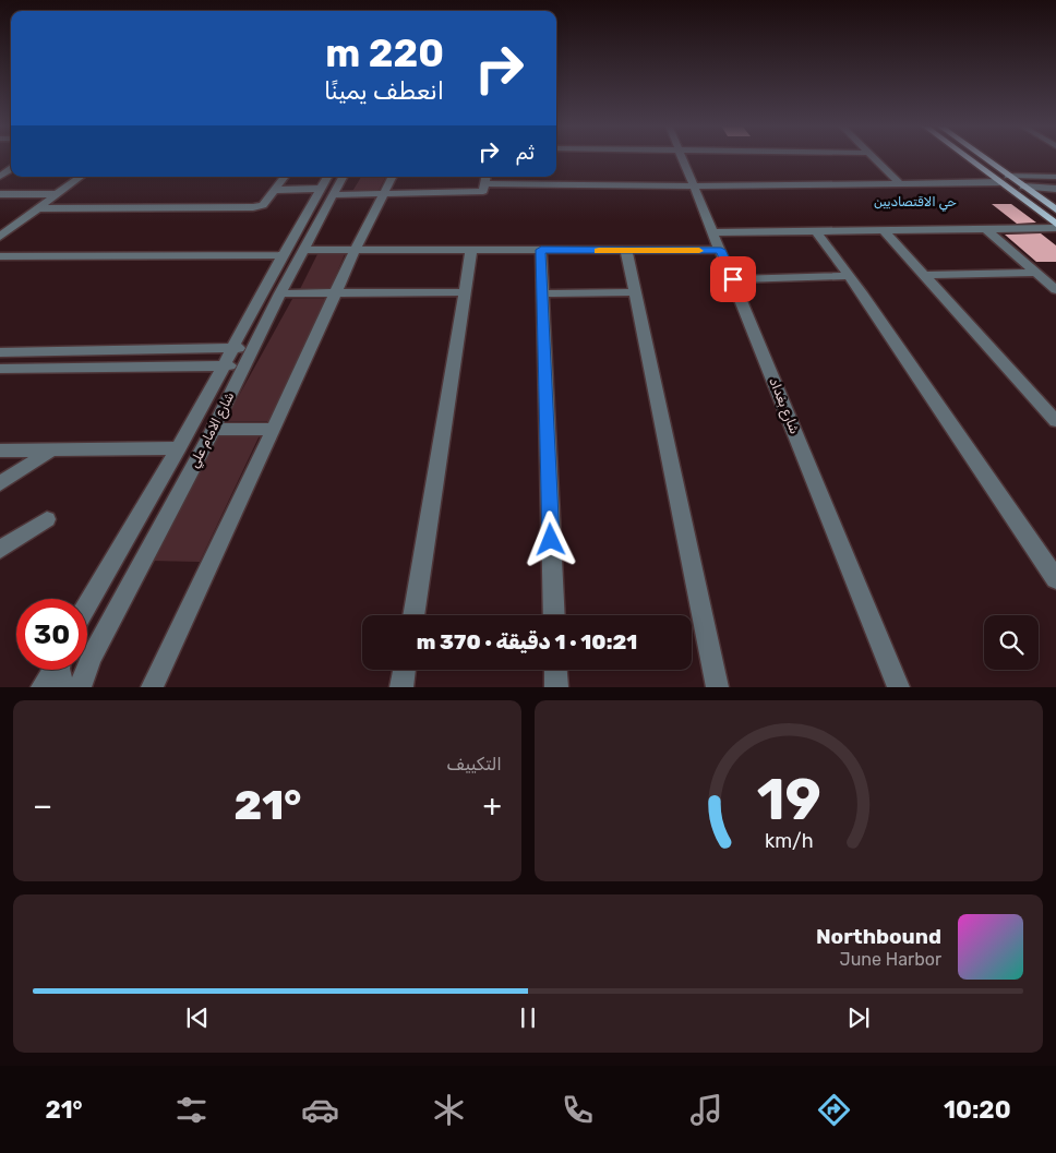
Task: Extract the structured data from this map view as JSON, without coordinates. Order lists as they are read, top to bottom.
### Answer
{
  "streets": {
    "street": ["شارع بغداد", "شارع الامام علي"]
  },
  "districts": ["حي الاقتصاديين"],
  "page": {
    "turn": ["220 m", "انعطف يمينًا"],
    "then": "ثم",
    "limit": "30",
    "trip": "10:21 · 1 دقيقة · 370 m",
    "tile": "التكييف",
    "heat": ["−", "21°", "+"],
    "song": ["Northbound", "June Harbor"],
    "tabs": ["10:20", "21°"],
    "gauge": ["19", "km/h"]
  }
}
